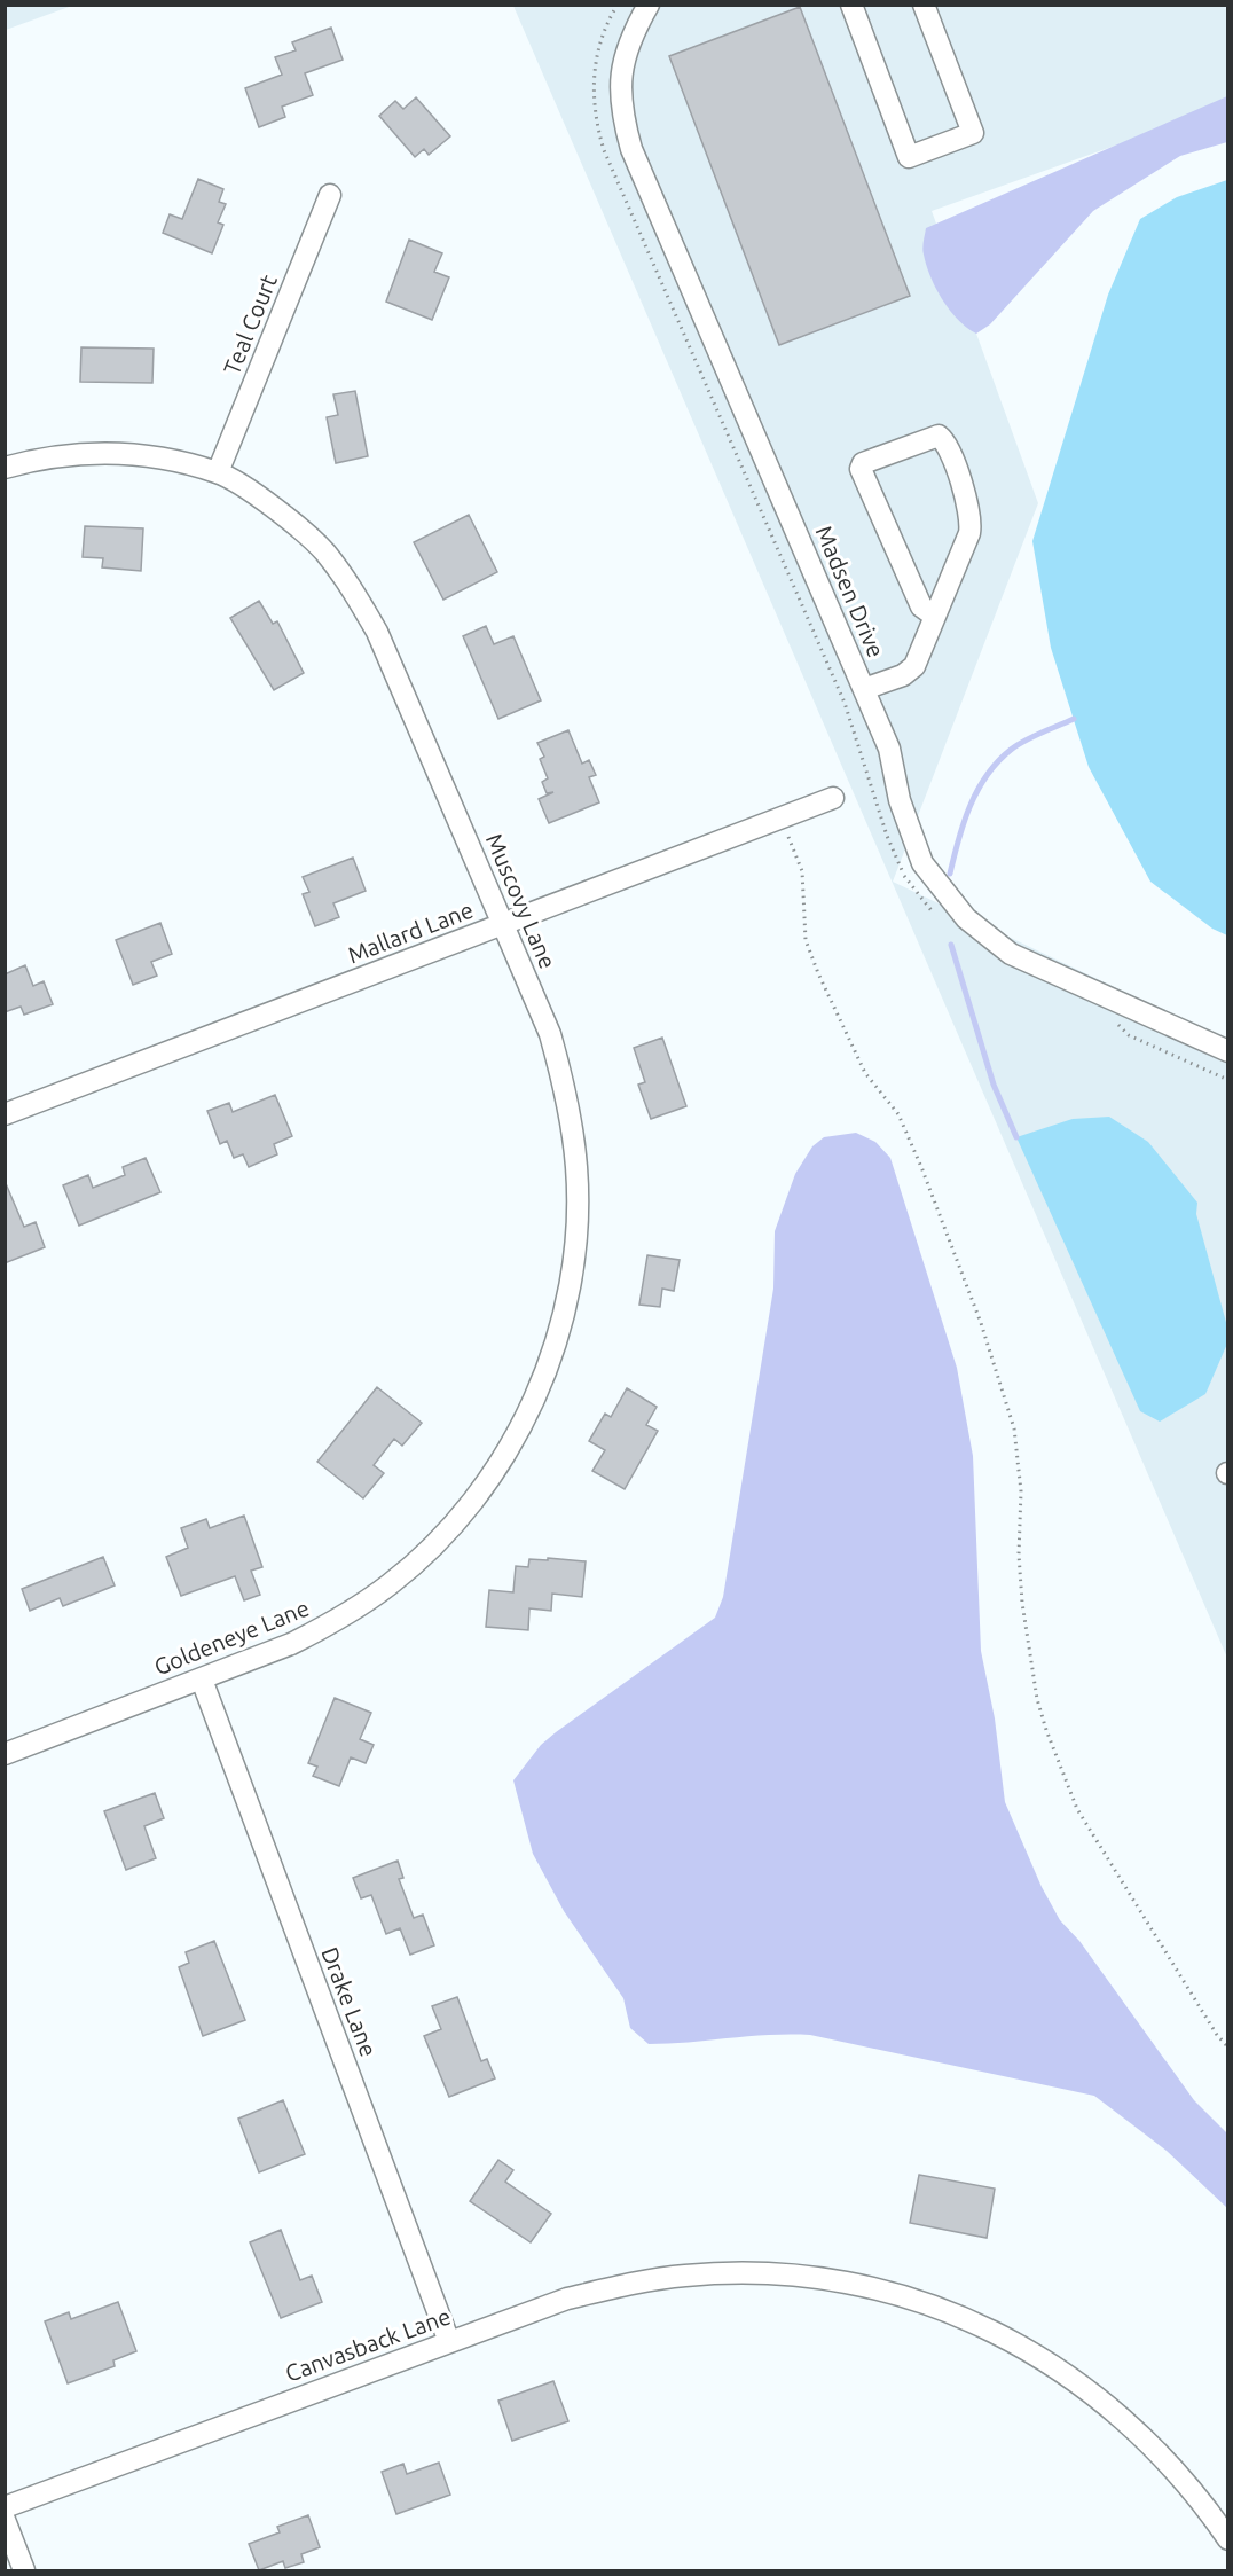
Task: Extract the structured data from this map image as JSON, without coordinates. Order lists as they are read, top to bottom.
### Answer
{
  "streets": {
    "street": [
      "Teal Court",
      "Madsen Drive",
      "Muscovy Lane",
      "Mallard Lane",
      "Goldeneye Lane",
      "Drake Lane",
      "Canvasback Lane"
    ]
  },
  "crossings": [
    ["Teal Court", "Muscovy Lane"],
    ["Muscovy Lane", "Mallard Lane"],
    ["Muscovy Lane", "Goldeneye Lane"],
    ["Goldeneye Lane", "Drake Lane"],
    ["Drake Lane", "Canvasback Lane"]
  ]
}
